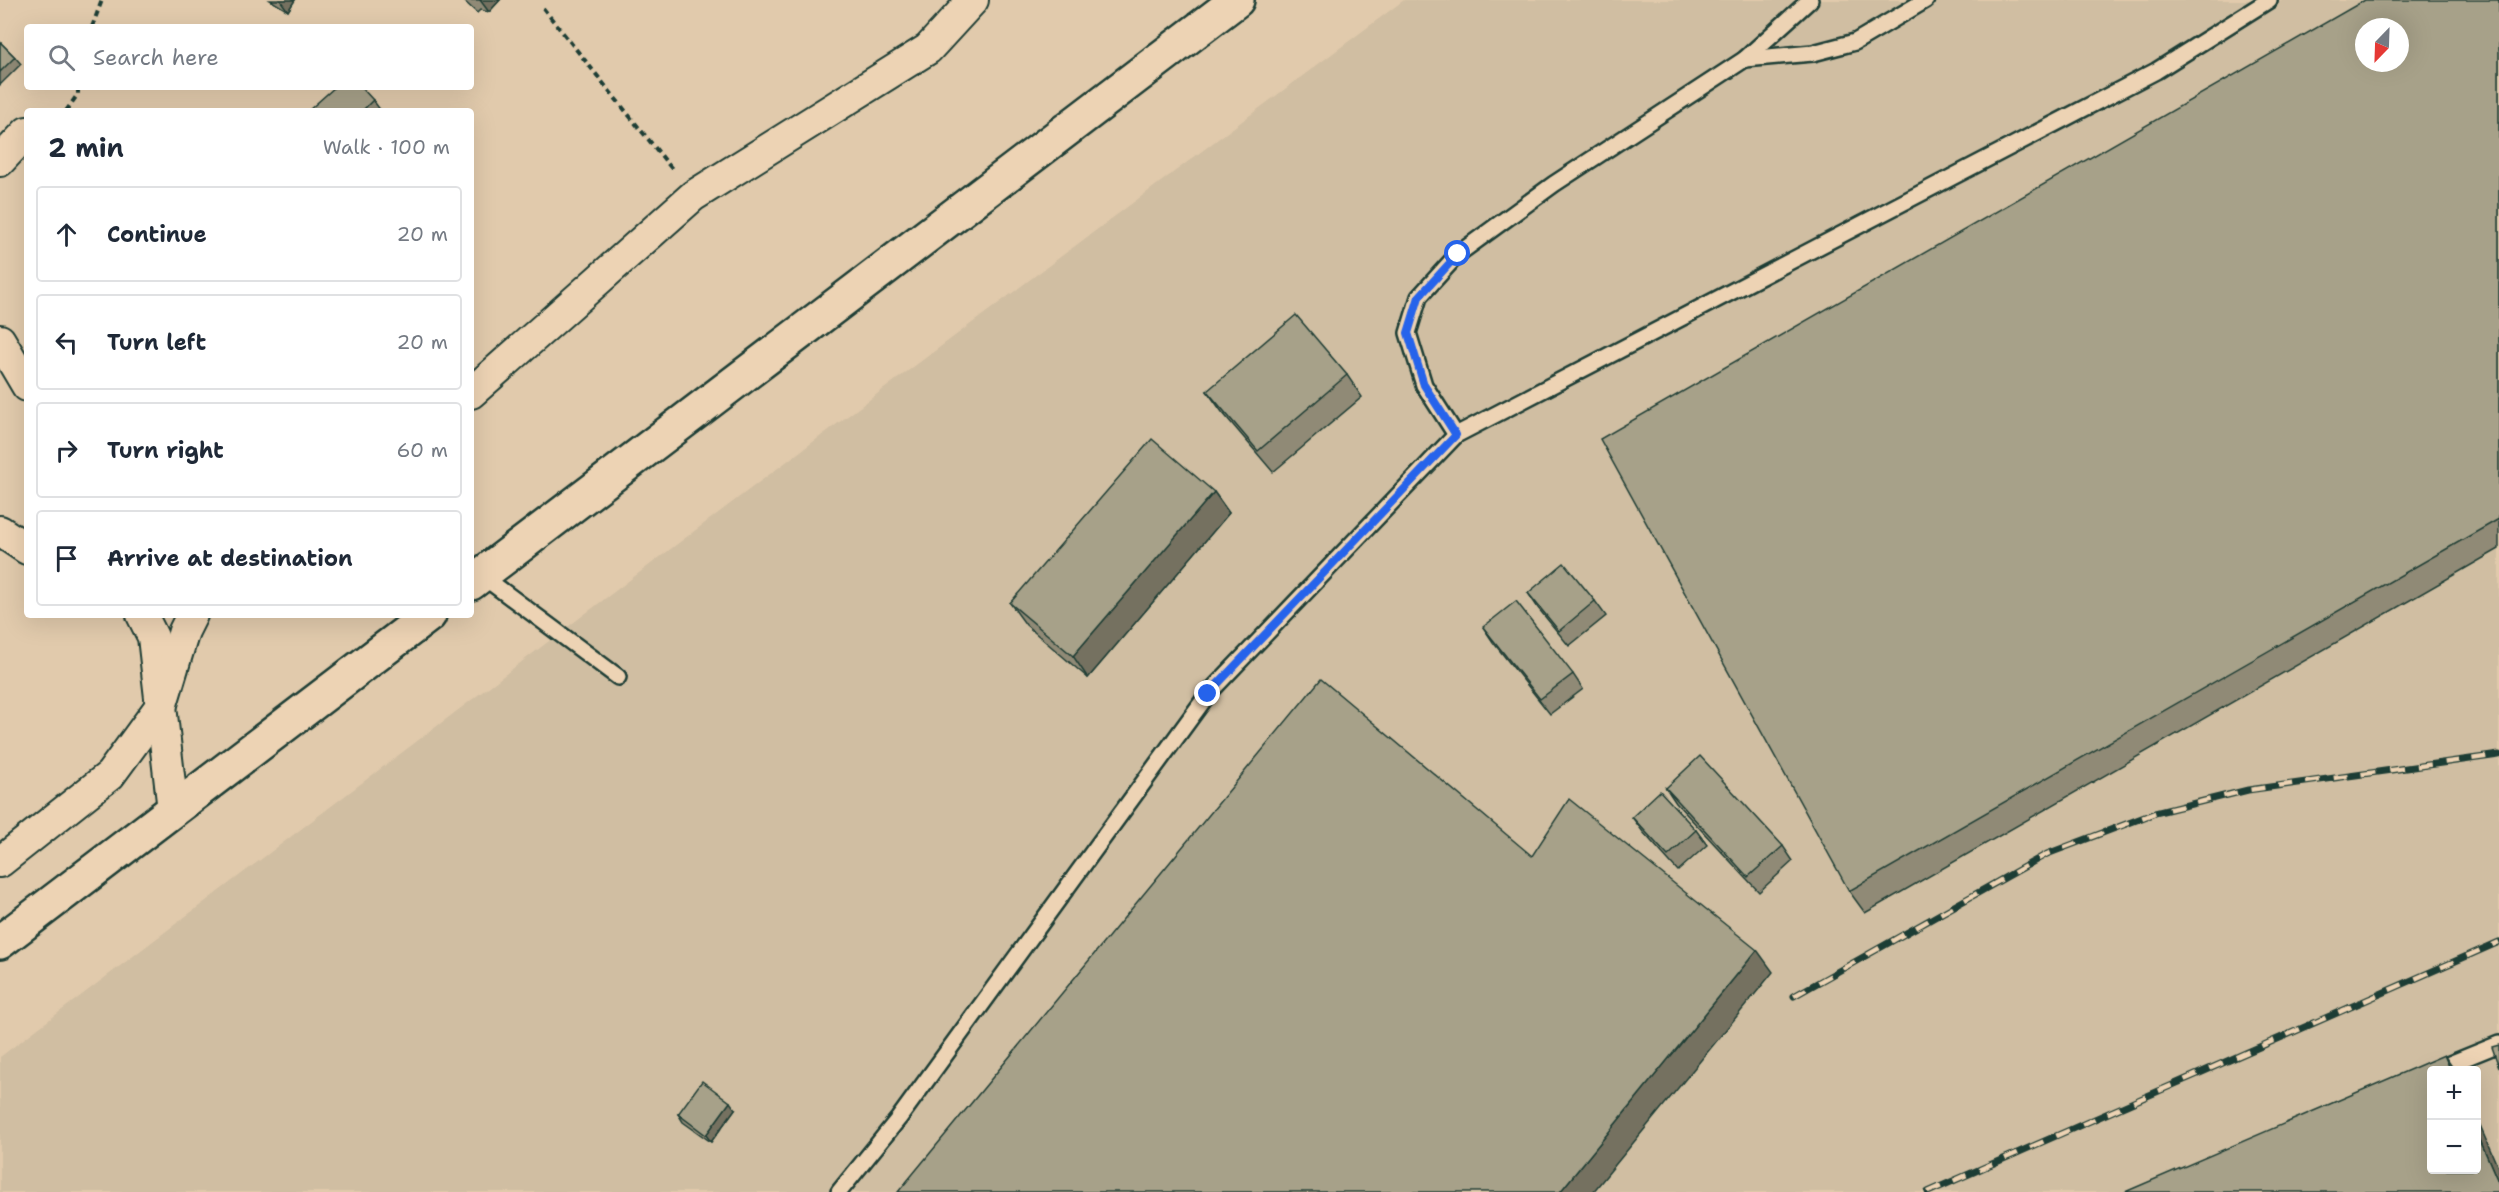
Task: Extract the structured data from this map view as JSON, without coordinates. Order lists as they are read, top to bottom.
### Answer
{
  "north": "bottom left",
  "page": {
    "search": "Search here",
    "heading": ["2 min", "Walk · 100 m"],
    "list": [
      ["Continue", "20 m"],
      ["Turn left", "20 m"],
      ["Turn right", "60 m"],
      "Arrive at destination"
    ],
    "map_buttons": ["+", "−"]
  }
}
